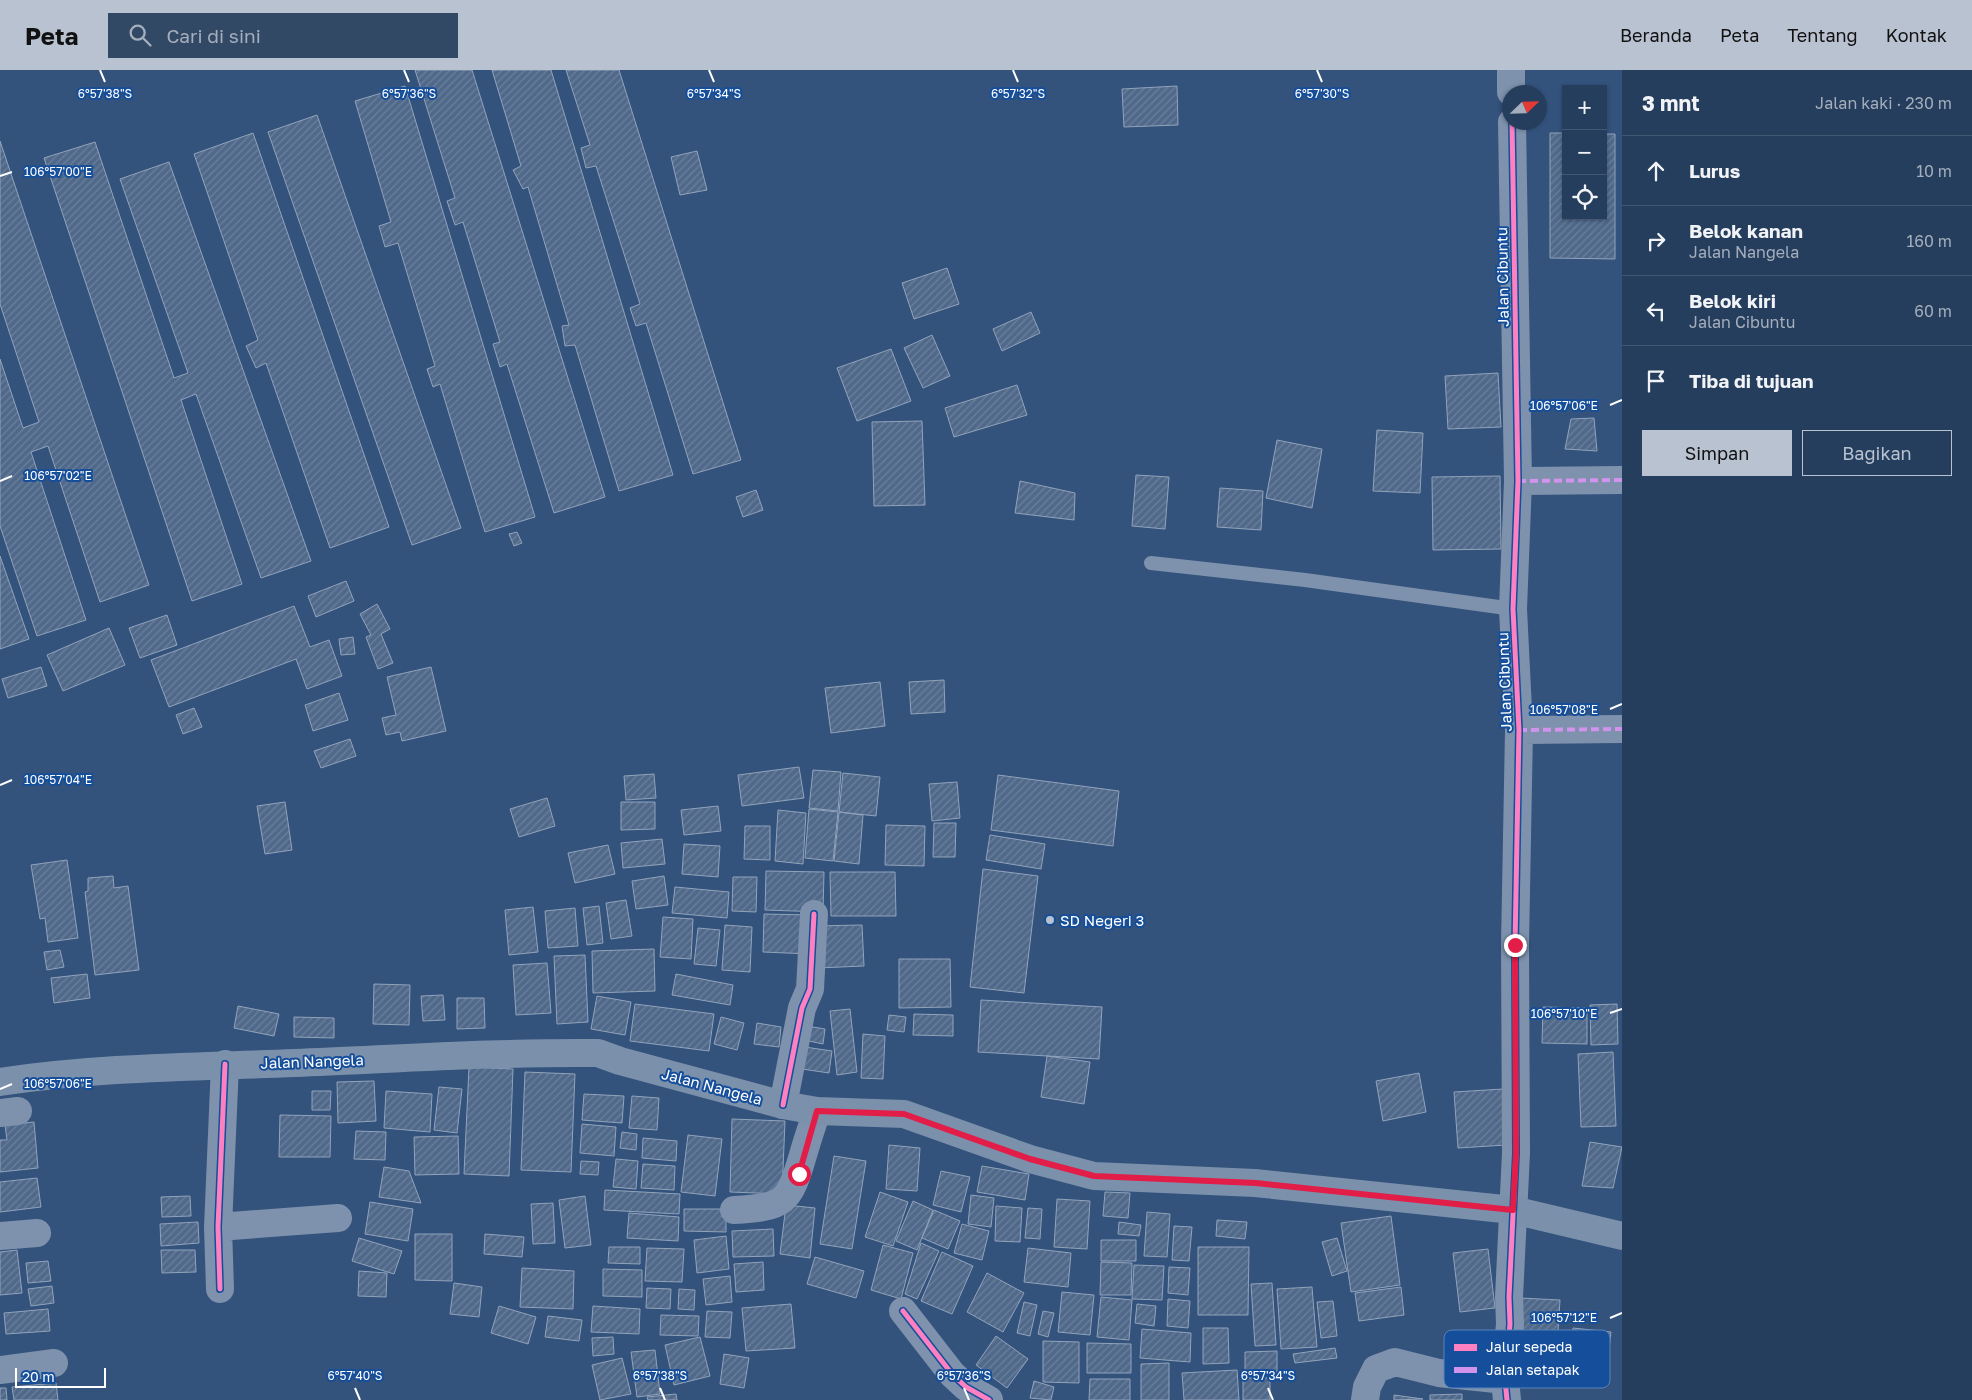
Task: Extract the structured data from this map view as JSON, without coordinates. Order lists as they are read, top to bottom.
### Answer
{
  "streets": {
    "main road": ["Jalan Nangela"],
    "street": ["Jalan Cibuntu"]
  },
  "crossings": [
    ["Jalan Cibuntu", "Jalan Nangela"]
  ],
  "places": ["SD Negeri 3"],
  "legend": ["Jalur sepeda", "Jalan setapak"],
  "scale_bar": "20 m",
  "north": "top right",
  "page": {
    "header": "Peta",
    "search": "Cari di sini",
    "nav": [
      "Beranda",
      "Peta",
      "Tentang",
      "Kontak"
    ],
    "heading": ["3 mnt", "Jalan kaki · 230 m"],
    "map_buttons": ["+", "−"],
    "list": [
      ["Lurus", "10 m"],
      ["Belok kanan", "Jalan Nangela", "160 m"],
      ["Belok kiri", "Jalan Cibuntu", "60 m"],
      "Tiba di tujuan"
    ],
    "buttons": ["Simpan", "Bagikan"],
    "scale": "20 m"
  },
  "coordinates": [
    "6°57'38\"S",
    "6°57'36\"S",
    "6°57'34\"S",
    "6°57'32\"S",
    "6°57'30\"S",
    "106°57'00\"E",
    "106°57'06\"E",
    "106°57'02\"E",
    "106°57'08\"E",
    "106°57'04\"E",
    "106°57'10\"E",
    "106°57'12\"E",
    "6°57'40\"S"
  ]
}
